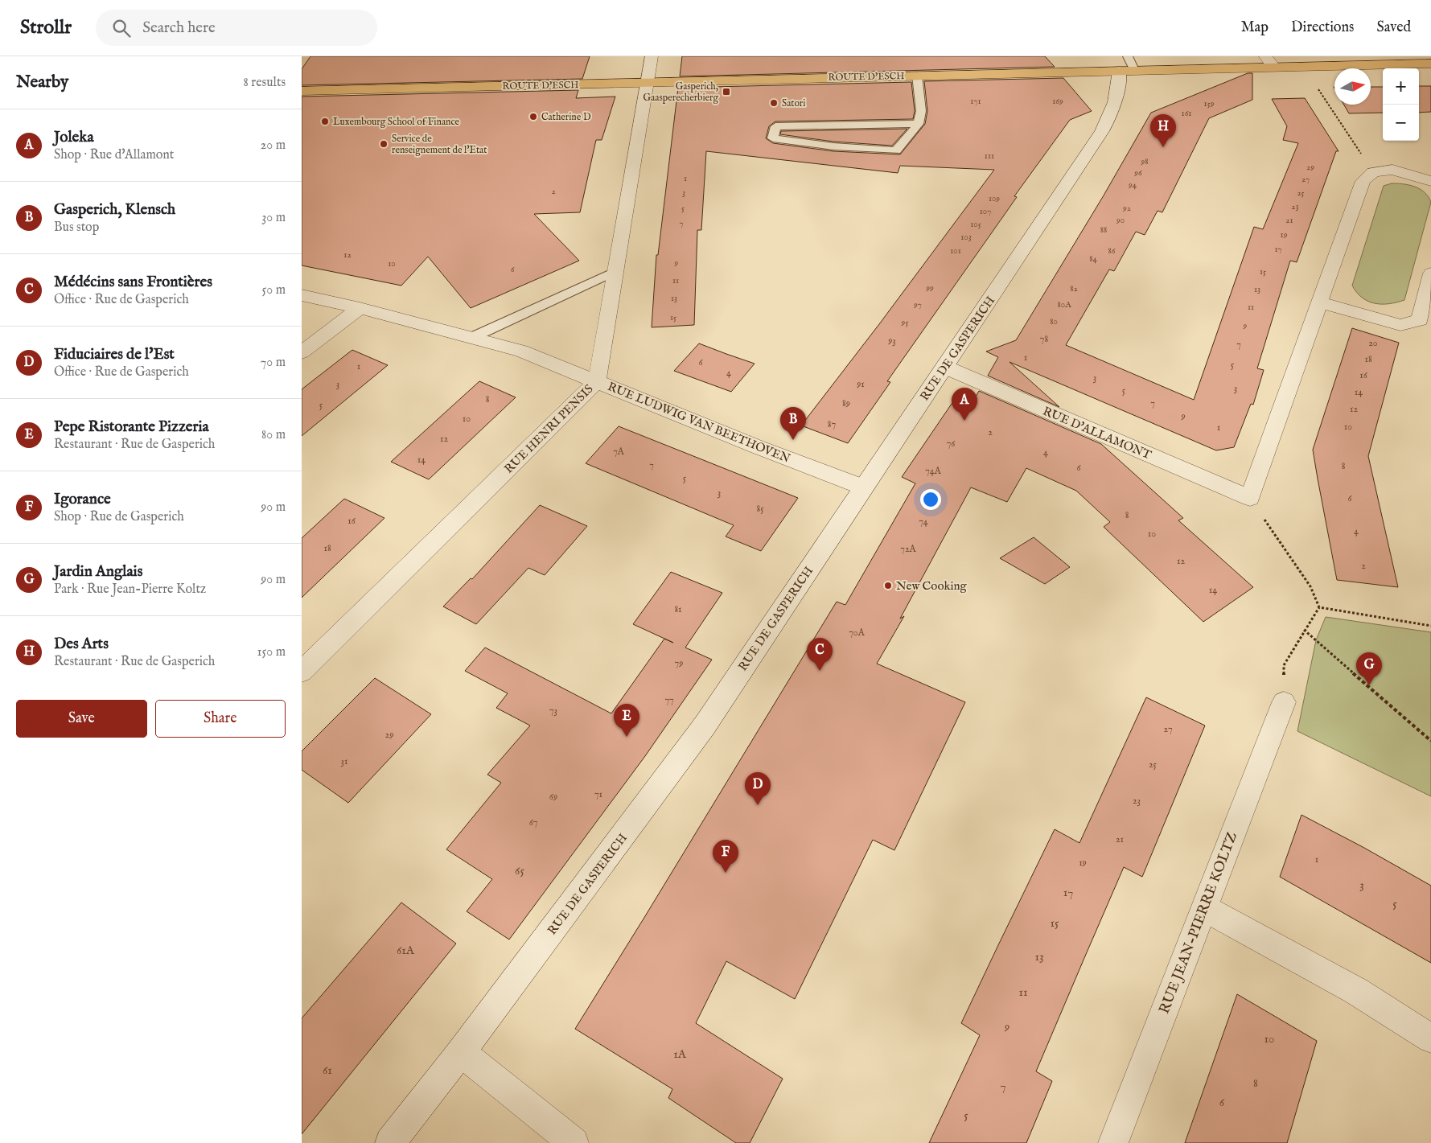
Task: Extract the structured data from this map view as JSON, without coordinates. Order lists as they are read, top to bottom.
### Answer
{
  "streets": {
    "main road": ["ROUTE D'ESCH"],
    "street": [
      "RUE DE GASPERICH",
      "RUE LUDWIG VAN BEETHOVEN",
      "RUE HENRI PENSIS",
      "RUE D'ALLAMONT",
      "RUE JEAN-PIERRE KOLTZ"
    ]
  },
  "crossings": [
    ["ROUTE D'ESCH", "RUE DE GASPERICH"],
    ["ROUTE D'ESCH", "RUE HENRI PENSIS"],
    ["RUE DE GASPERICH", "RUE LUDWIG VAN BEETHOVEN"],
    ["RUE DE GASPERICH", "RUE D'ALLAMONT"],
    ["RUE LUDWIG VAN BEETHOVEN", "RUE HENRI PENSIS"]
  ],
  "places": {
    "transit": ["Gasperich, Gaasperecherbierg"],
    "other": [
      "Satori",
      "Catherine D",
      "Luxembourg School of Finance",
      "Service de renseignement de l'Etat",
      "New Cooking"
    ]
  },
  "house_numbers": [
    "171",
    "169",
    "159",
    "161",
    "111",
    "98",
    "29",
    "96",
    "1",
    "27",
    "94",
    "2",
    "3",
    "25",
    "109",
    "23",
    "5",
    "92",
    "107",
    "90",
    "21",
    "7",
    "105",
    "88",
    "19",
    "103",
    "17",
    "101",
    "86",
    "12",
    "84",
    "9",
    "10",
    "6",
    "15",
    "11",
    "99",
    "82",
    "13",
    "13",
    "97",
    "80A",
    "11",
    "15",
    "80",
    "95",
    "9",
    "78",
    "93",
    "20",
    "7",
    "1",
    "18",
    "6",
    "5",
    "1",
    "4",
    "16",
    "3",
    "3",
    "91",
    "3",
    "5",
    "14",
    "8",
    "89",
    "7",
    "5",
    "12",
    "9",
    "10",
    "87",
    "10",
    "1",
    "2",
    "12",
    "76",
    "7A",
    "4",
    "14",
    "7",
    "8",
    "6",
    "74A",
    "5",
    "3",
    "6",
    "85",
    "8",
    "16",
    "74",
    "4",
    "10",
    "18",
    "72A",
    "12",
    "2",
    "14",
    "81",
    "70A",
    "79",
    "77",
    "73",
    "27",
    "29",
    "31",
    "25",
    "71",
    "69",
    "23",
    "67",
    "21",
    "1",
    "19",
    "65",
    "3",
    "17",
    "5",
    "15",
    "61A",
    "13",
    "11",
    "9",
    "10",
    "1A",
    "61",
    "8",
    "7",
    "6",
    "5"
  ],
  "north": "right",
  "page": {
    "header": "Strollr",
    "search": "Search here",
    "nav": ["Map", "Directions", "Saved"],
    "heading": ["Nearby", "8 results"],
    "map_buttons": ["+", "−"],
    "list": [
      {
        "mark": "A",
        "name": "Joleka",
        "note": "Shop · Rue d'Allamont",
        "value": "20 m"
      },
      {
        "mark": "B",
        "name": "Gasperich, Klensch",
        "note": "Bus stop",
        "value": "30 m"
      },
      {
        "mark": "C",
        "name": "Médécins sans Frontières",
        "note": "Office · Rue de Gasperich",
        "value": "50 m"
      },
      {
        "mark": "D",
        "name": "Fiduciaires de l'Est",
        "note": "Office · Rue de Gasperich",
        "value": "70 m"
      },
      {
        "mark": "E",
        "name": "Pepe Ristorante Pizzeria",
        "note": "Restaurant · Rue de Gasperich",
        "value": "80 m"
      },
      {
        "mark": "F",
        "name": "Igorance",
        "note": "Shop · Rue de Gasperich",
        "value": "90 m"
      },
      {
        "mark": "G",
        "name": "Jardin Anglais",
        "note": "Park · Rue Jean-Pierre Koltz",
        "value": "90 m"
      },
      {
        "mark": "H",
        "name": "Des Arts",
        "note": "Restaurant · Rue de Gasperich",
        "value": "150 m"
      }
    ],
    "pins": [
      "H",
      "A",
      "B",
      "C",
      "G",
      "E",
      "D",
      "F"
    ],
    "buttons": ["Save", "Share"]
  }
}
